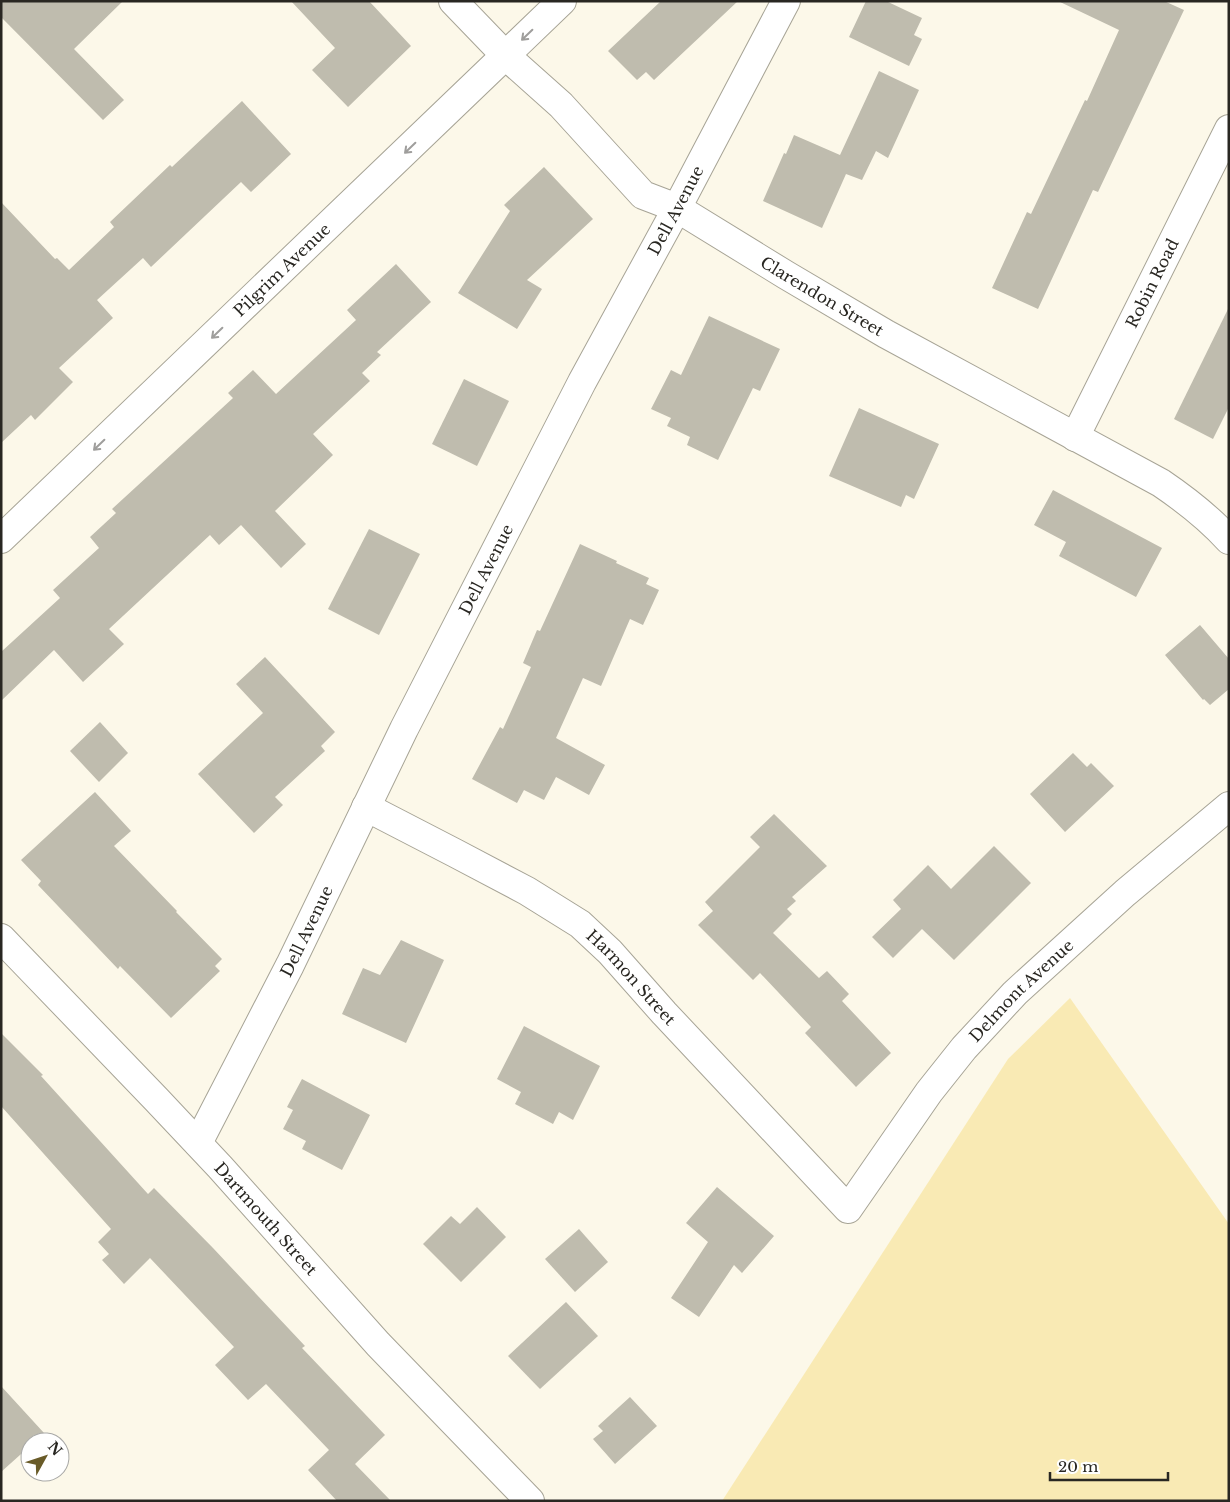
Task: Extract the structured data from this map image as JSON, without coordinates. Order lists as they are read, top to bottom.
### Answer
{
  "streets": {
    "street": [
      "Dell Avenue",
      "Pilgrim Avenue",
      "Robin Road",
      "Clarendon Street",
      "Harmon Street",
      "Delmont Avenue",
      "Dartmouth Street"
    ]
  },
  "crossings": [
    ["Dell Avenue", "Clarendon Street"],
    ["Dell Avenue", "Harmon Street"],
    ["Dell Avenue", "Dartmouth Street"],
    ["Pilgrim Avenue", "Clarendon Street"],
    ["Robin Road", "Clarendon Street"],
    ["Harmon Street", "Delmont Avenue"]
  ],
  "one_way": ["Pilgrim Avenue"],
  "scale_bar": "20 m",
  "north": "top right"
}
